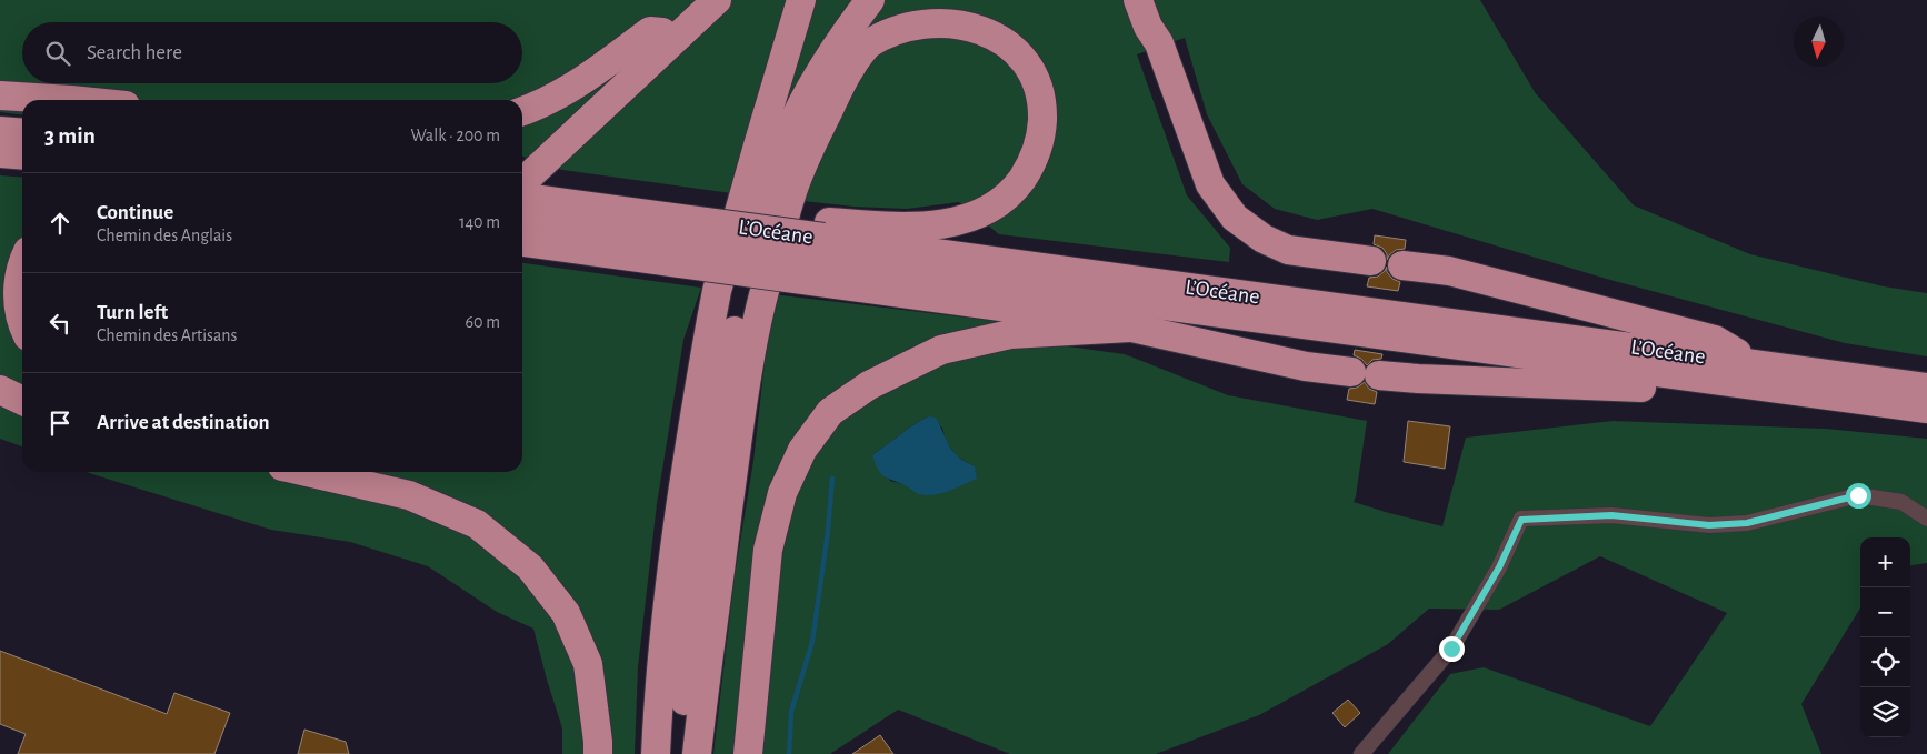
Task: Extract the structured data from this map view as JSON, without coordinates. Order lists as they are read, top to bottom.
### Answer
{
  "streets": {
    "highway": ["L’Océane"]
  },
  "north": "bottom",
  "page": {
    "search": "Search here",
    "heading": ["3 min", "Walk · 200 m"],
    "list": [
      ["Continue", "Chemin des Anglais", "140 m"],
      ["Turn left", "Chemin des Artisans", "60 m"],
      "Arrive at destination"
    ],
    "map_buttons": ["+", "−"]
  }
}
